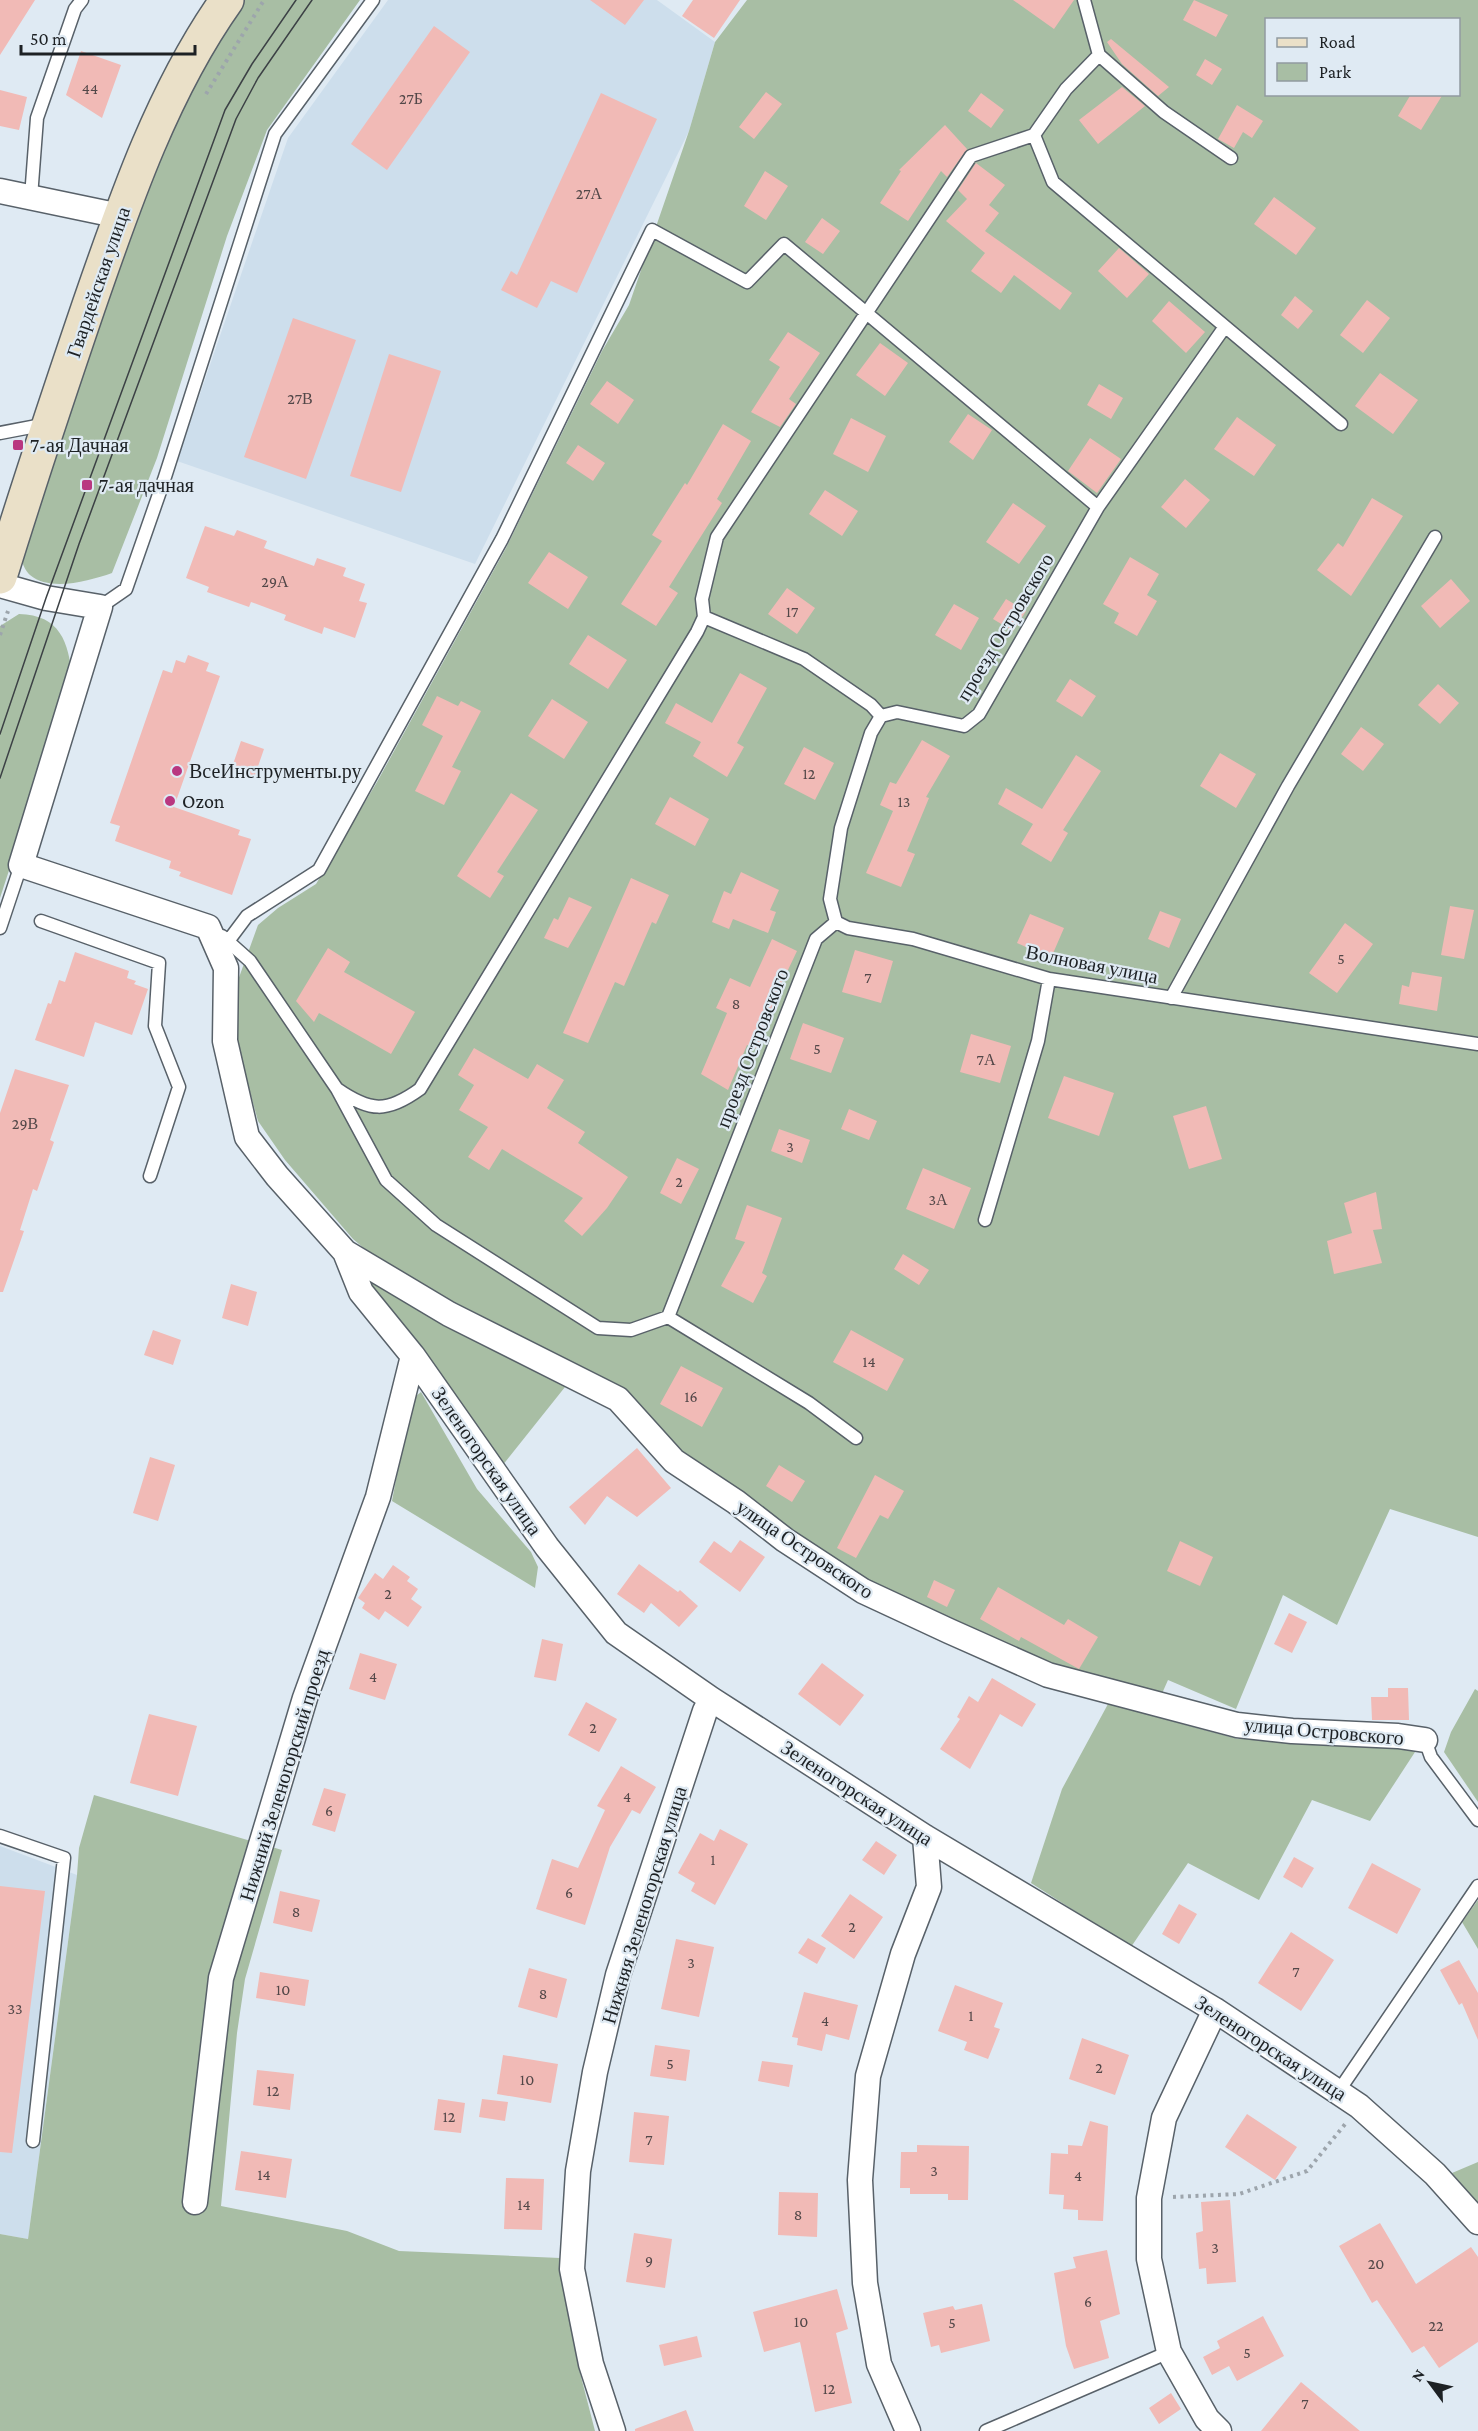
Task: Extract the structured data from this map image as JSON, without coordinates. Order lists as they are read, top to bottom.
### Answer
{
  "streets": {
    "street": [
      "Гвардейская улица",
      "Зеленогорская улица",
      "улица Островского",
      "Нижний Зеленогорский проезд",
      "Нижняя Зеленогорская улица"
    ],
    "lane": ["проезд Островского", "Волновая улица"]
  },
  "crossings": [
    ["проезд Островского", "Волновая улица"],
    ["Зеленогорская улица", "улица Островского"],
    ["Зеленогорская улица", "Нижний Зеленогорский проезд"],
    ["Зеленогорская улица", "Нижняя Зеленогорская улица"]
  ],
  "places": {
    "transit": ["7-ая Дачная", "7-ая дачная"],
    "other": ["ВсеИнструменты.ру", "Ozon"]
  },
  "house_numbers": [
    "44",
    "27Б",
    "27А",
    "27В",
    "29А",
    "17",
    "12",
    "13",
    "5",
    "7",
    "8",
    "5",
    "7А",
    "29В",
    "3",
    "2",
    "3А",
    "14",
    "16",
    "2",
    "4",
    "2",
    "4",
    "6",
    "1",
    "6",
    "8",
    "2",
    "3",
    "7",
    "10",
    "8",
    "33",
    "1",
    "4",
    "5",
    "2",
    "10",
    "12",
    "12",
    "7",
    "3",
    "14",
    "4",
    "14",
    "8",
    "3",
    "9",
    "20",
    "6",
    "10",
    "5",
    "22",
    "5",
    "12",
    "7"
  ],
  "legend": ["Road", "Park"],
  "scale_bar": "50 m",
  "north": "top left"
}
